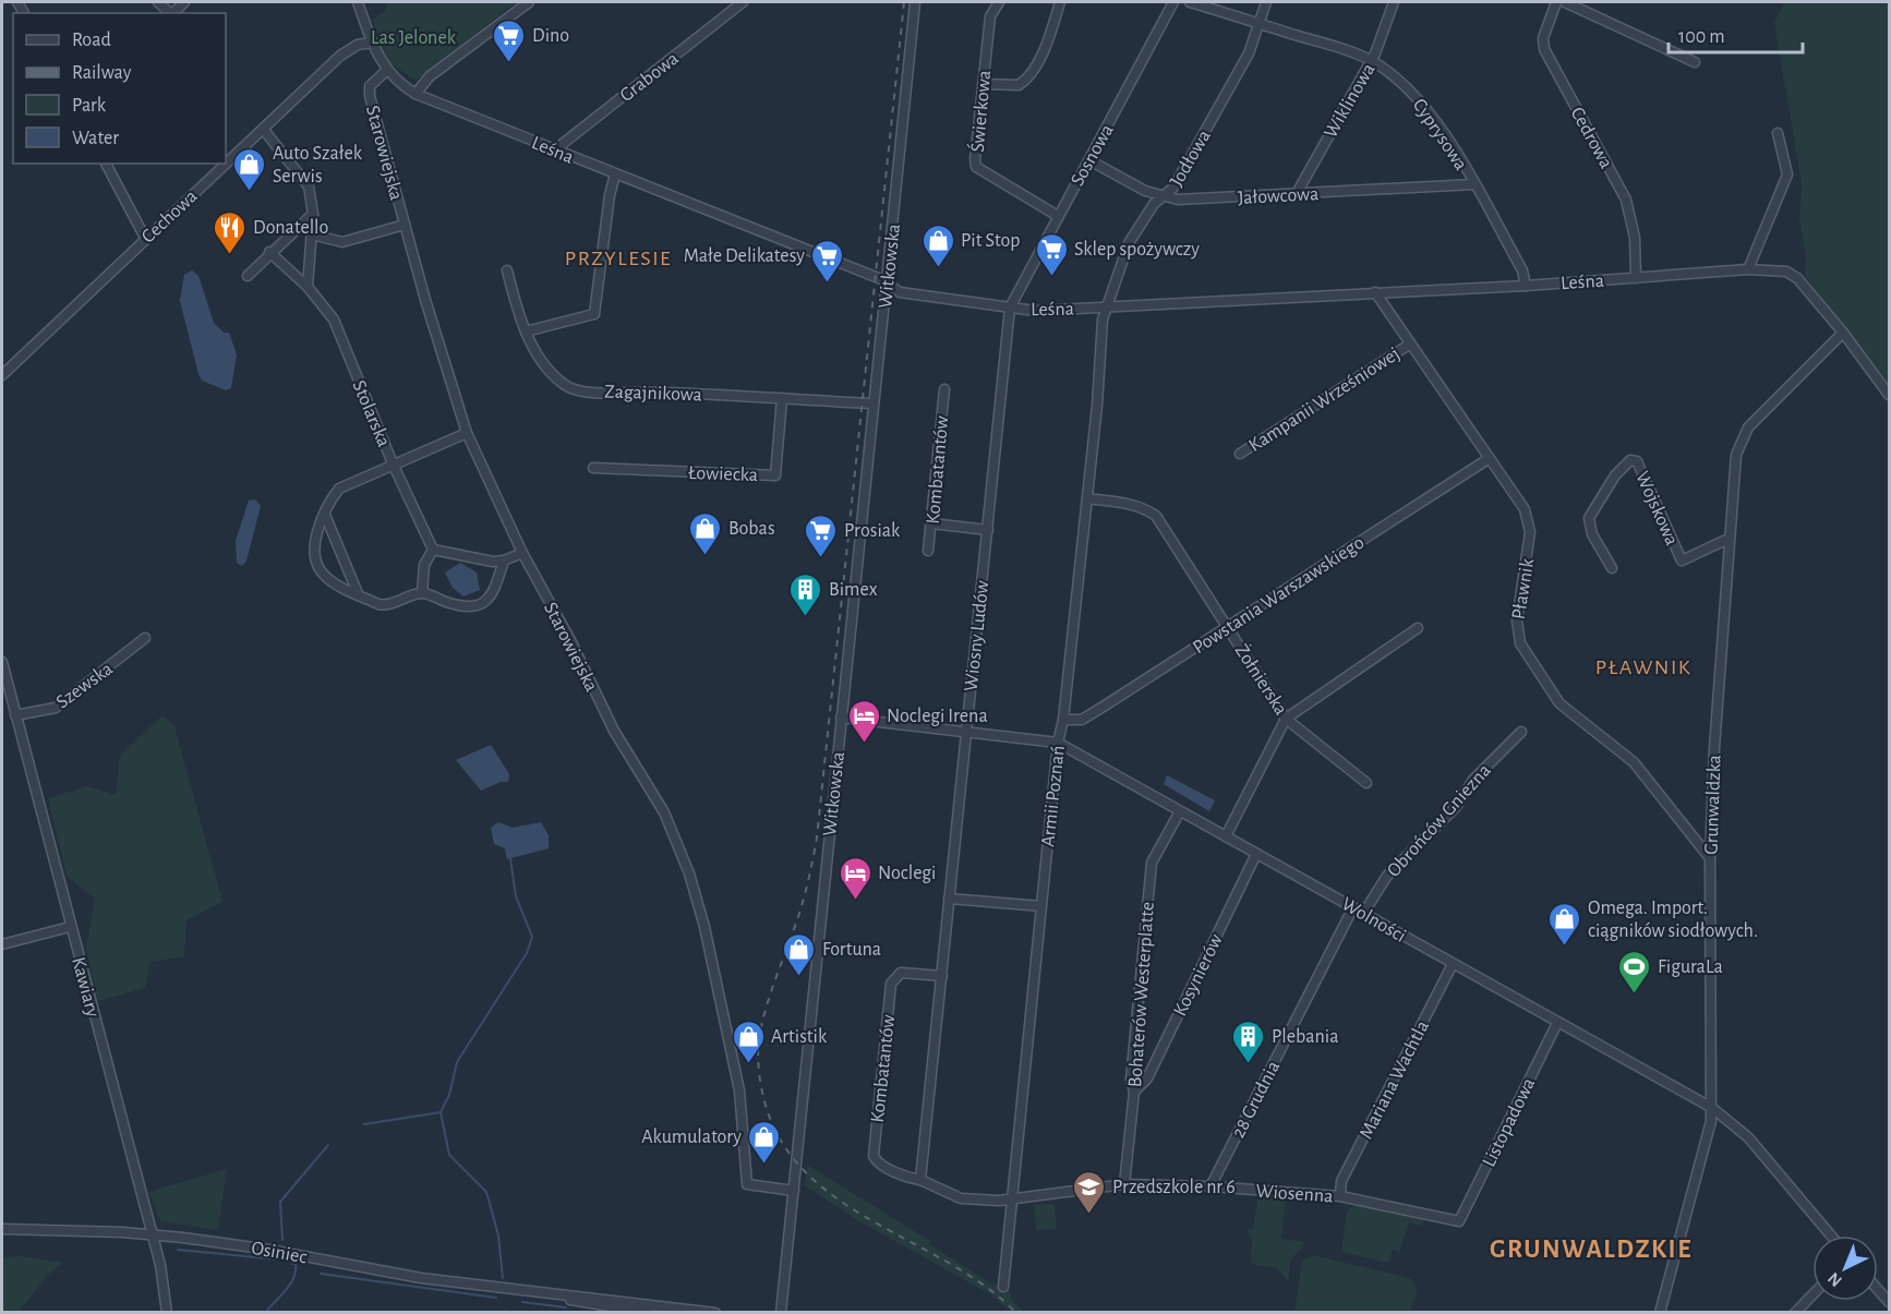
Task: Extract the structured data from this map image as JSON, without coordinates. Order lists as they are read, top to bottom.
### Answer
{
  "streets": {
    "street": [
      "Grabowa",
      "Wiklinowa",
      "Świerkowa",
      "Cyprysowa",
      "Cedrowa",
      "Leśna",
      "Starowiejska",
      "Sosnowa",
      "Jodłowa",
      "Jałowcowa",
      "Cechowa",
      "Witkowska",
      "Zagajnikowa",
      "Kampanii Wrześniowej",
      "Stolarska",
      "Kombatantów",
      "Łowiecka",
      "Wojskowa",
      "Pławnik",
      "Powstania Warszawskiego",
      "Wiosny Ludów",
      "Żołnierska",
      "Szewska",
      "Armii Poznań",
      "Grunwaldzka",
      "Obrońców Gniezna",
      "Wolności",
      "Kosynierów",
      "Kawiary",
      "Bohaterów Westerplatte",
      "Mariana Wachtla",
      "28 Grudnia",
      "Listopadowa",
      "Wiosenna",
      "Osiniec"
    ]
  },
  "crossings": [
    ["Grabowa", "Leśna"],
    ["Wiklinowa", "Cyprysowa"],
    ["Wiklinowa", "Jałowcowa"],
    ["Świerkowa", "Sosnowa"],
    ["Cyprysowa", "Leśna"],
    ["Cyprysowa", "Jodłowa"],
    ["Cyprysowa", "Jałowcowa"],
    ["Cedrowa", "Leśna"],
    ["Leśna", "Starowiejska"],
    ["Leśna", "Sosnowa"],
    ["Leśna", "Jodłowa"],
    ["Leśna", "Cechowa"],
    ["Leśna", "Witkowska"],
    ["Leśna", "Pławnik"],
    ["Leśna", "Wiosny Ludów"],
    ["Leśna", "Armii Poznań"],
    ["Leśna", "Grunwaldzka"],
    ["Starowiejska", "Witkowska"],
    ["Sosnowa", "Jałowcowa"],
    ["Sosnowa", "Wiosny Ludów"],
    ["Jodłowa", "Jałowcowa"],
    ["Jodłowa", "Armii Poznań"],
    ["Witkowska", "Zagajnikowa"],
    ["Witkowska", "Wolności"],
    ["Zagajnikowa", "Łowiecka"],
    ["Kampanii Wrześniowej", "Pławnik"],
    ["Kombatantów", "Wiosny Ludów"],
    ["Wojskowa", "Grunwaldzka"],
    ["Pławnik", "Powstania Warszawskiego"],
    ["Pławnik", "Grunwaldzka"],
    ["Powstania Warszawskiego", "Żołnierska"],
    ["Powstania Warszawskiego", "Armii Poznań"],
    ["Wiosny Ludów", "Wolności"],
    ["Żołnierska", "Armii Poznań"],
    ["Szewska", "Kawiary"],
    ["Armii Poznań", "Wolności"],
    ["Armii Poznań", "Wiosenna"],
    ["Grunwaldzka", "Wolności"],
    ["Obrońców Gniezna", "Wolności"],
    ["Wolności", "Kosynierów"],
    ["Wolności", "Bohaterów Westerplatte"],
    ["Wolności", "Mariana Wachtla"],
    ["Wolności", "28 Grudnia"],
    ["Wolności", "Listopadowa"],
    ["Kosynierów", "Bohaterów Westerplatte"],
    ["Kawiary", "Osiniec"],
    ["Bohaterów Westerplatte", "Wiosenna"],
    ["Mariana Wachtla", "Wiosenna"],
    ["28 Grudnia", "Wiosenna"],
    ["Listopadowa", "Wiosenna"]
  ],
  "districts": ["PRZYLESIE", "PŁAWNIK", "GRUNWALDZKIE"],
  "parks": ["Las Jelonek"],
  "places": {
    "supermarket": [
      "Dino",
      "Sklep spożywczy",
      "Małe Delikatesy",
      "Prosiak"
    ],
    "shop": [
      "Auto Szałek Serwis",
      "Pit Stop",
      "Bobas",
      "Omega. Import. ciągników siodłowych.",
      "Fortuna",
      "Artistik",
      "Akumulatory"
    ],
    "restaurant": ["Donatello"],
    "building": ["Bimex", "Plebania"],
    "hotel": ["Noclegi Irena", "Noclegi"],
    "sports": ["FiguraLa"],
    "school or university": ["Przedszkole nr 6"]
  },
  "legend": [
    "Road",
    "Railway",
    "Park",
    "Water"
  ],
  "scale_bar": "100 m",
  "north": "bottom left"
}
